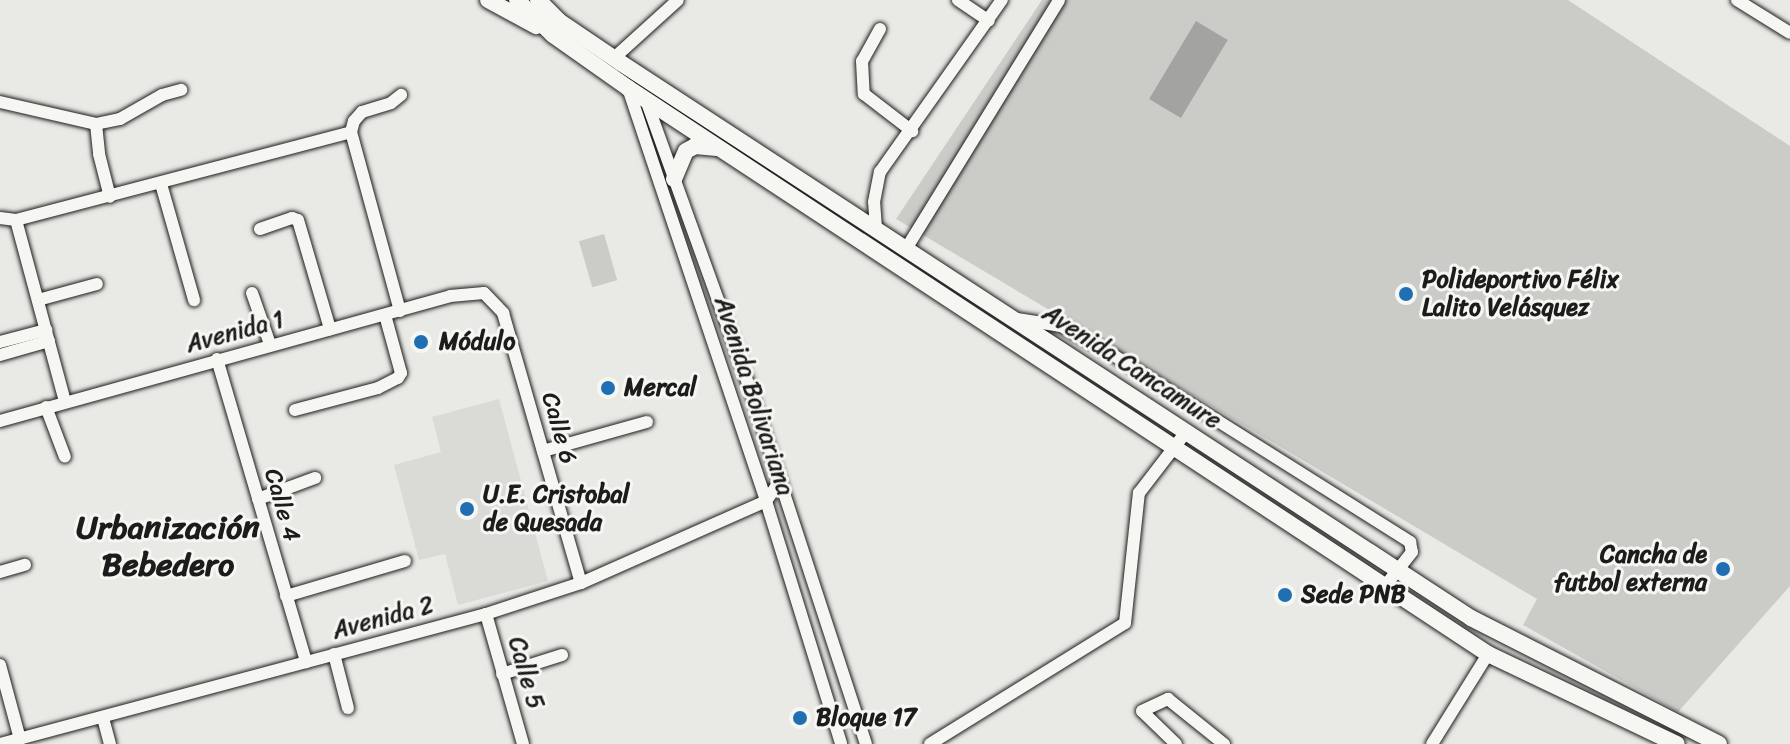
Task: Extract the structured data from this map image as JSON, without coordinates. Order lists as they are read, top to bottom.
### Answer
{
  "streets": {
    "main road": ["Avenida Cancamure"],
    "street": [
      "Avenida 1",
      "Avenida Bolivariana",
      "Calle 6",
      "Calle 4",
      "Avenida 2",
      "Calle 5"
    ]
  },
  "crossings": [
    ["Avenida 1", "Calle 6"],
    ["Avenida 1", "Calle 4"],
    ["Avenida Cancamure", "Avenida Bolivariana"],
    ["Avenida Bolivariana", "Avenida 2"],
    ["Calle 6", "Avenida 2"],
    ["Calle 4", "Avenida 2"],
    ["Avenida 2", "Calle 5"]
  ],
  "districts": ["Urbanización Bebedero"],
  "places": [
    "Polideportivo Félix Lalito Velásquez",
    "Módulo",
    "Mercal",
    "U.E. Cristobal de Quesada",
    "Cancha de futbol externa",
    "Sede PNB",
    "Bloque 17"
  ]
}
